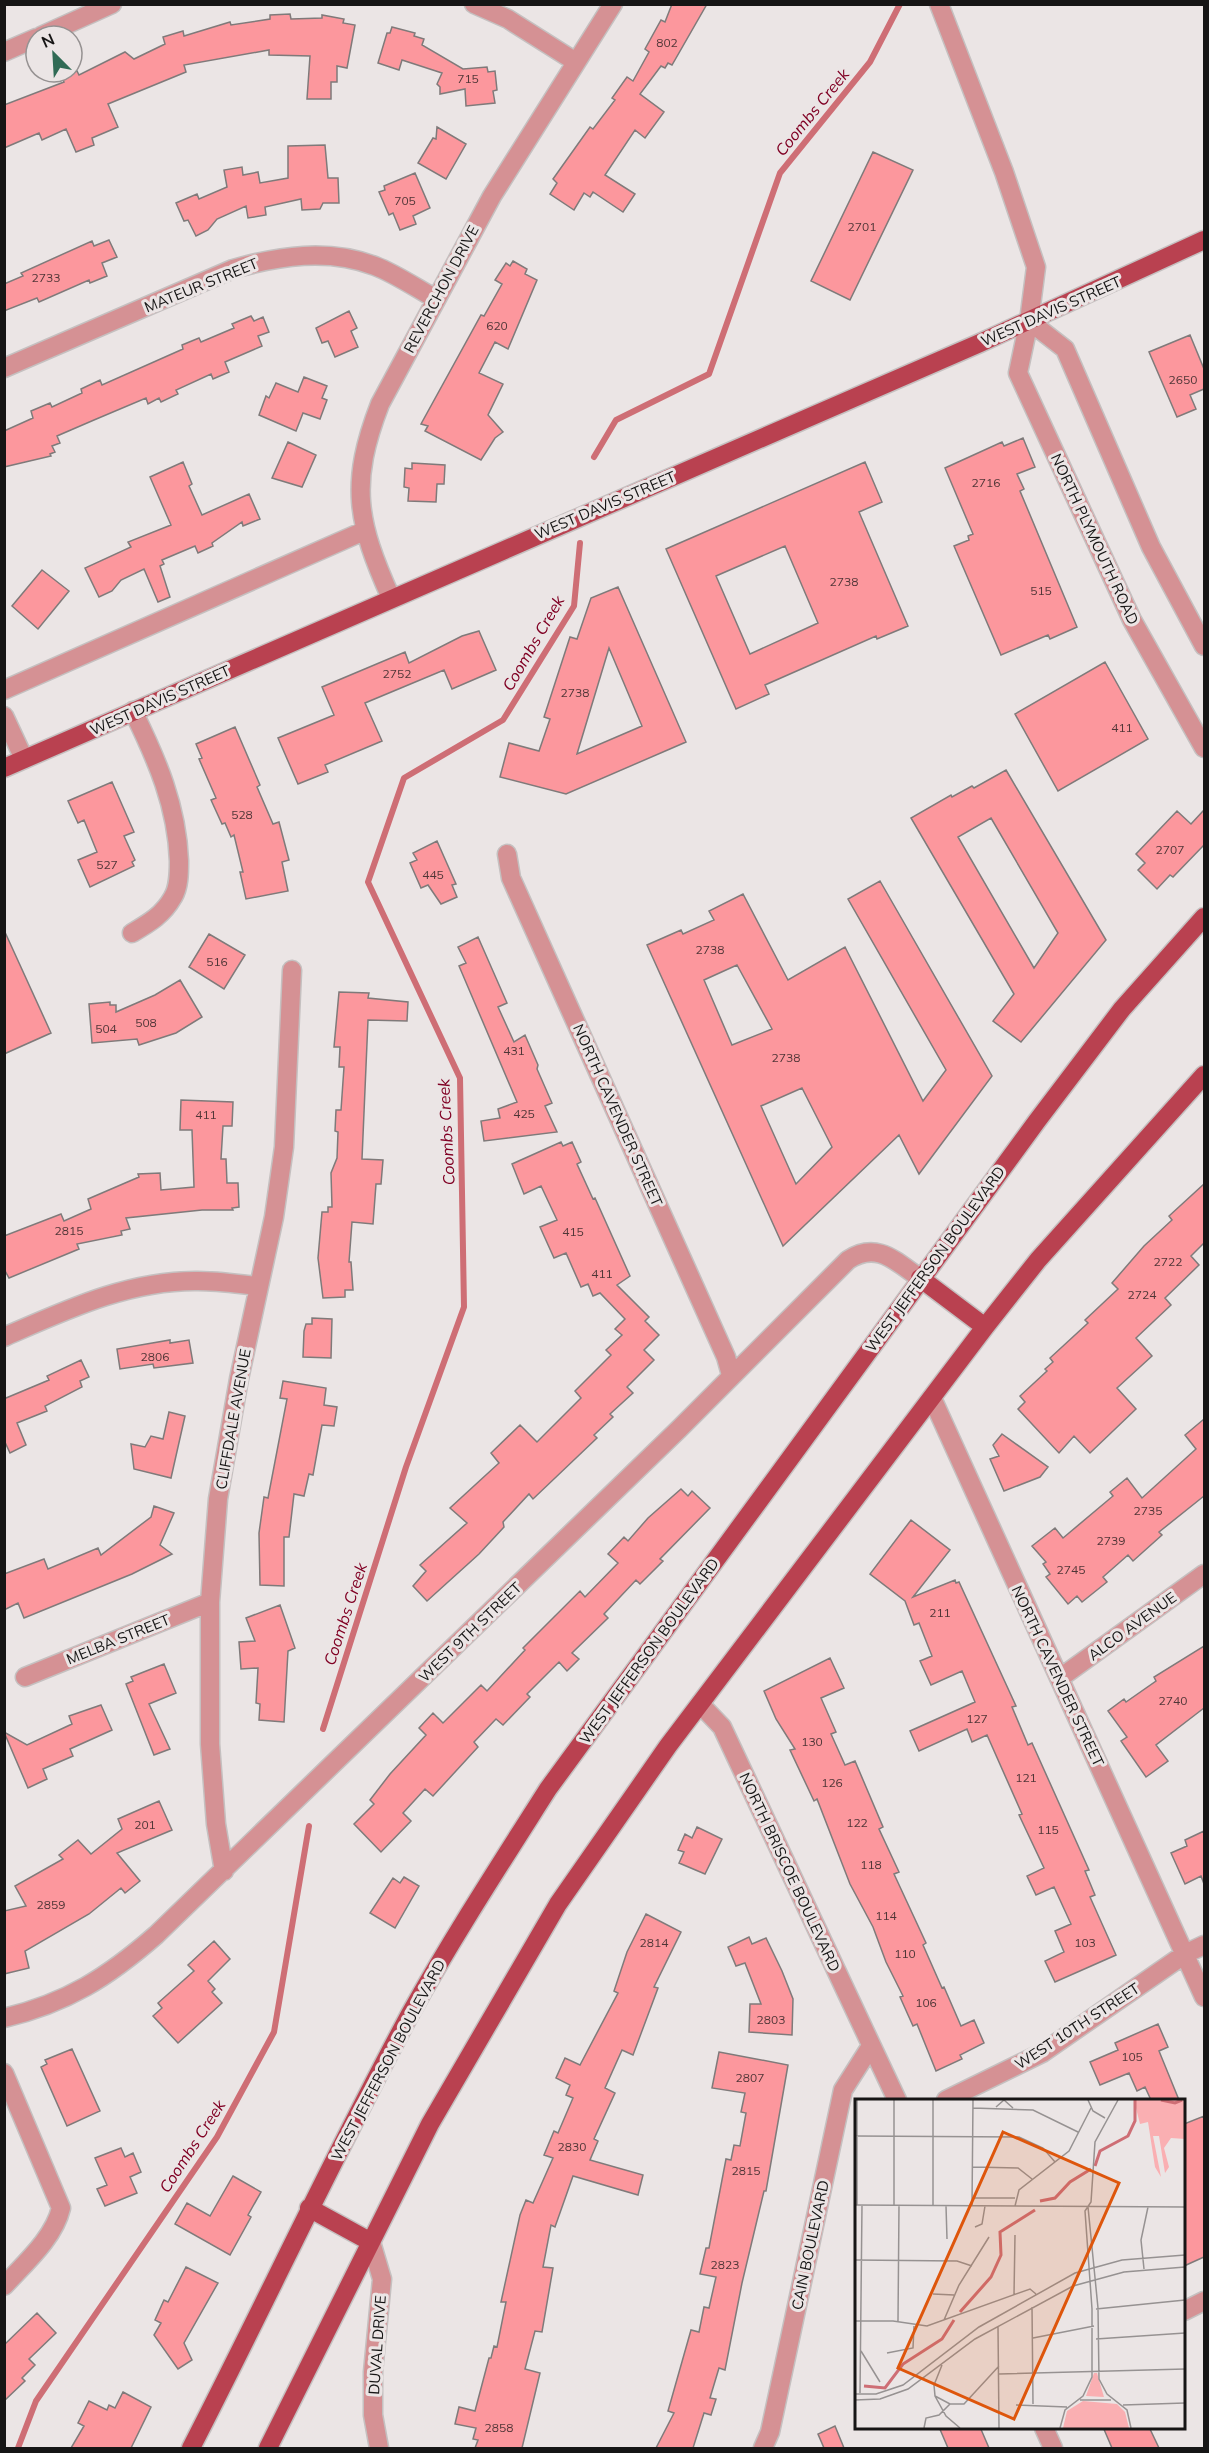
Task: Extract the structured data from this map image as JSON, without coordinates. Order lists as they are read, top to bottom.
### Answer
{
  "streets": {
    "main road": ["WEST DAVIS STREET", "WEST JEFFERSON BOULEVARD"],
    "street": [
      "MATEUR STREET",
      "REVERCHON DRIVE",
      "NORTH PLYMOUTH ROAD",
      "NORTH CAVENDER STREET",
      "CLIFFDALE AVENUE",
      "ALCO AVENUE",
      "WEST 9TH STREET",
      "MELBA STREET",
      "NORTH BRISCOE BOULEVARD",
      "WEST 10TH STREET",
      "CAIN BOULEVARD",
      "DUVAL DRIVE"
    ]
  },
  "crossings": [
    ["MATEUR STREET", "REVERCHON DRIVE"],
    ["REVERCHON DRIVE", "WEST DAVIS STREET"],
    ["WEST DAVIS STREET", "NORTH PLYMOUTH ROAD"],
    ["NORTH CAVENDER STREET", "ALCO AVENUE"],
    ["NORTH CAVENDER STREET", "WEST 9TH STREET"],
    ["NORTH CAVENDER STREET", "WEST 10TH STREET"],
    ["WEST JEFFERSON BOULEVARD", "WEST 9TH STREET"],
    ["CLIFFDALE AVENUE", "WEST 9TH STREET"],
    ["CLIFFDALE AVENUE", "MELBA STREET"],
    ["NORTH BRISCOE BOULEVARD", "CAIN BOULEVARD"]
  ],
  "water": ["Coombs Creek"],
  "house_numbers": [
    "802",
    "715",
    "705",
    "2701",
    "2733",
    "620",
    "2650",
    "2716",
    "2738",
    "515",
    "2752",
    "2738",
    "411",
    "528",
    "2707",
    "527",
    "445",
    "2738",
    "516",
    "508",
    "504",
    "431",
    "2738",
    "425",
    "411",
    "2815",
    "415",
    "2722",
    "411",
    "2724",
    "2806",
    "2735",
    "2739",
    "2745",
    "211",
    "2740",
    "127",
    "130",
    "121",
    "126",
    "122",
    "201",
    "115",
    "118",
    "2859",
    "114",
    "2814",
    "103",
    "110",
    "106",
    "2803",
    "105",
    "2807",
    "2830",
    "2815",
    "2823",
    "2858"
  ],
  "north": "top left"
}
